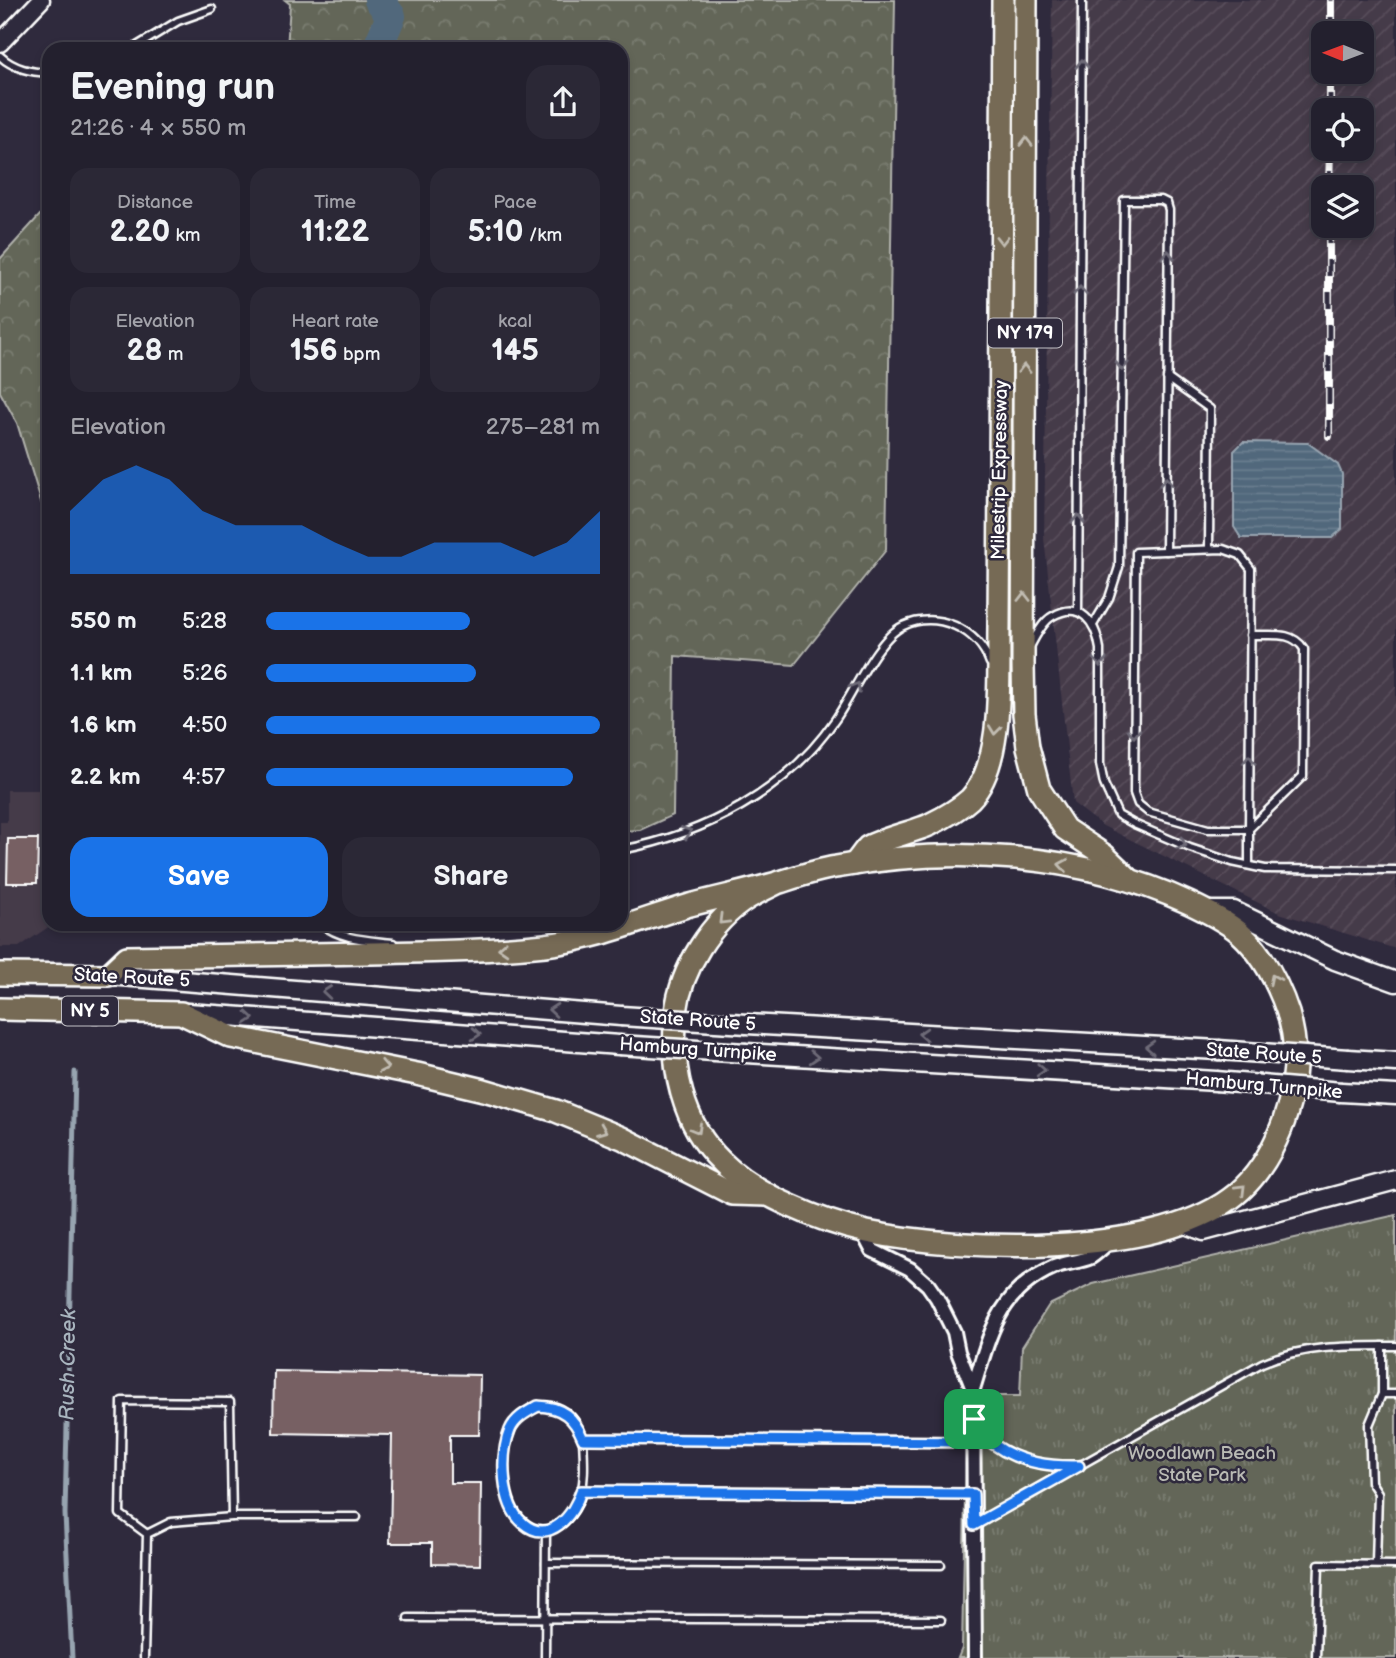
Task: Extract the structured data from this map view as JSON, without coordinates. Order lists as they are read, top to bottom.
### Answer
{
  "streets": {
    "highway": [
      "NY 179",
      "Milestrip Expressway",
      "State Route 5",
      "NY 5",
      "Hamburg Turnpike"
    ]
  },
  "water": ["Rush Creek"],
  "parks": ["Woodlawn Beach State Park"],
  "north": "left",
  "page": {
    "heading": ["Evening run", "21:26 · 4 × 550 m"],
    "stats": [
      ["Distance", "2.20 km"],
      ["Time", "11:22"],
      ["Pace", "5:10 /km"],
      ["Elevation", "28 m"],
      ["Heart rate", "156 bpm"],
      ["kcal", "145"]
    ],
    "chart": ["Elevation", "275–281 m"],
    "list": [
      {
        "name": "550 m",
        "note": "5:28"
      },
      {
        "name": "1.1 km",
        "note": "5:26"
      },
      {
        "name": "1.6 km",
        "note": "4:50"
      },
      {
        "name": "2.2 km",
        "note": "4:57"
      }
    ],
    "buttons": ["Save", "Share"]
  }
}
